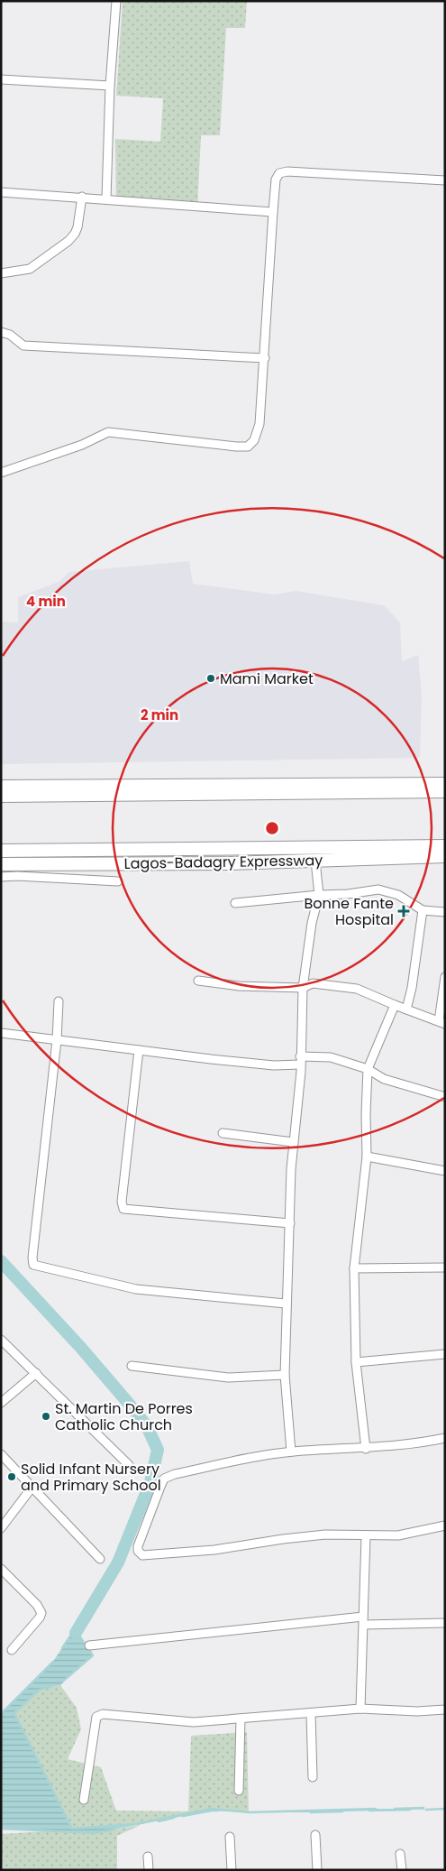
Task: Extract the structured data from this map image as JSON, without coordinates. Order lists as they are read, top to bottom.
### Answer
{
  "streets": {
    "main road": ["Lagos-Badagry Expressway"]
  },
  "places": {
    "other": ["Mami Market", "St. Martin De Porres Catholic Church", "Solid Infant Nursery and Primary School"],
    "health": ["Bonne Fante Hospital"]
  },
  "rings": ["4 min", "2 min"]
}
